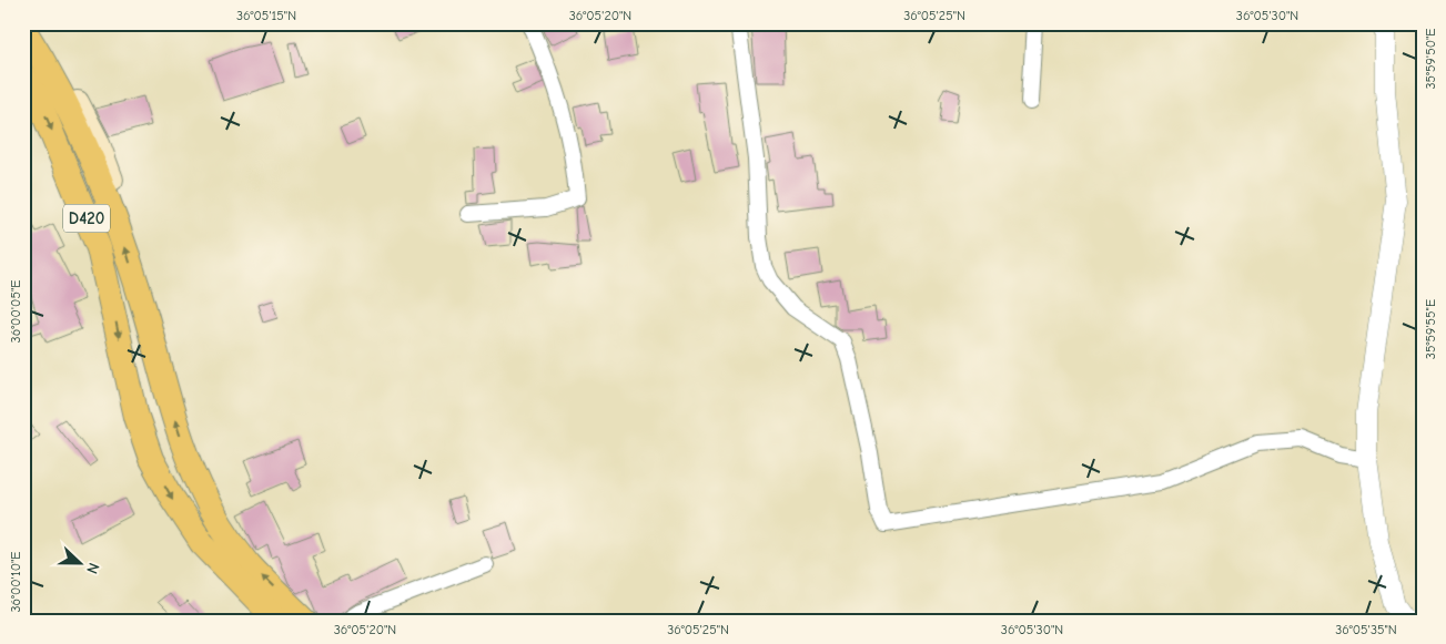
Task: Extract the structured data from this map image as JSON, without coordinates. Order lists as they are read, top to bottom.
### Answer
{
  "streets": {
    "highway": ["D420"]
  },
  "north": "right",
  "coordinates": [
    "36°05'15\"N",
    "36°05'20\"N",
    "36°05'25\"N",
    "36°05'30\"N",
    "35°59'50\"E",
    "36°00'05\"E",
    "35°59'55\"E",
    "36°00'10\"E",
    "36°05'35\"N"
  ]
}
